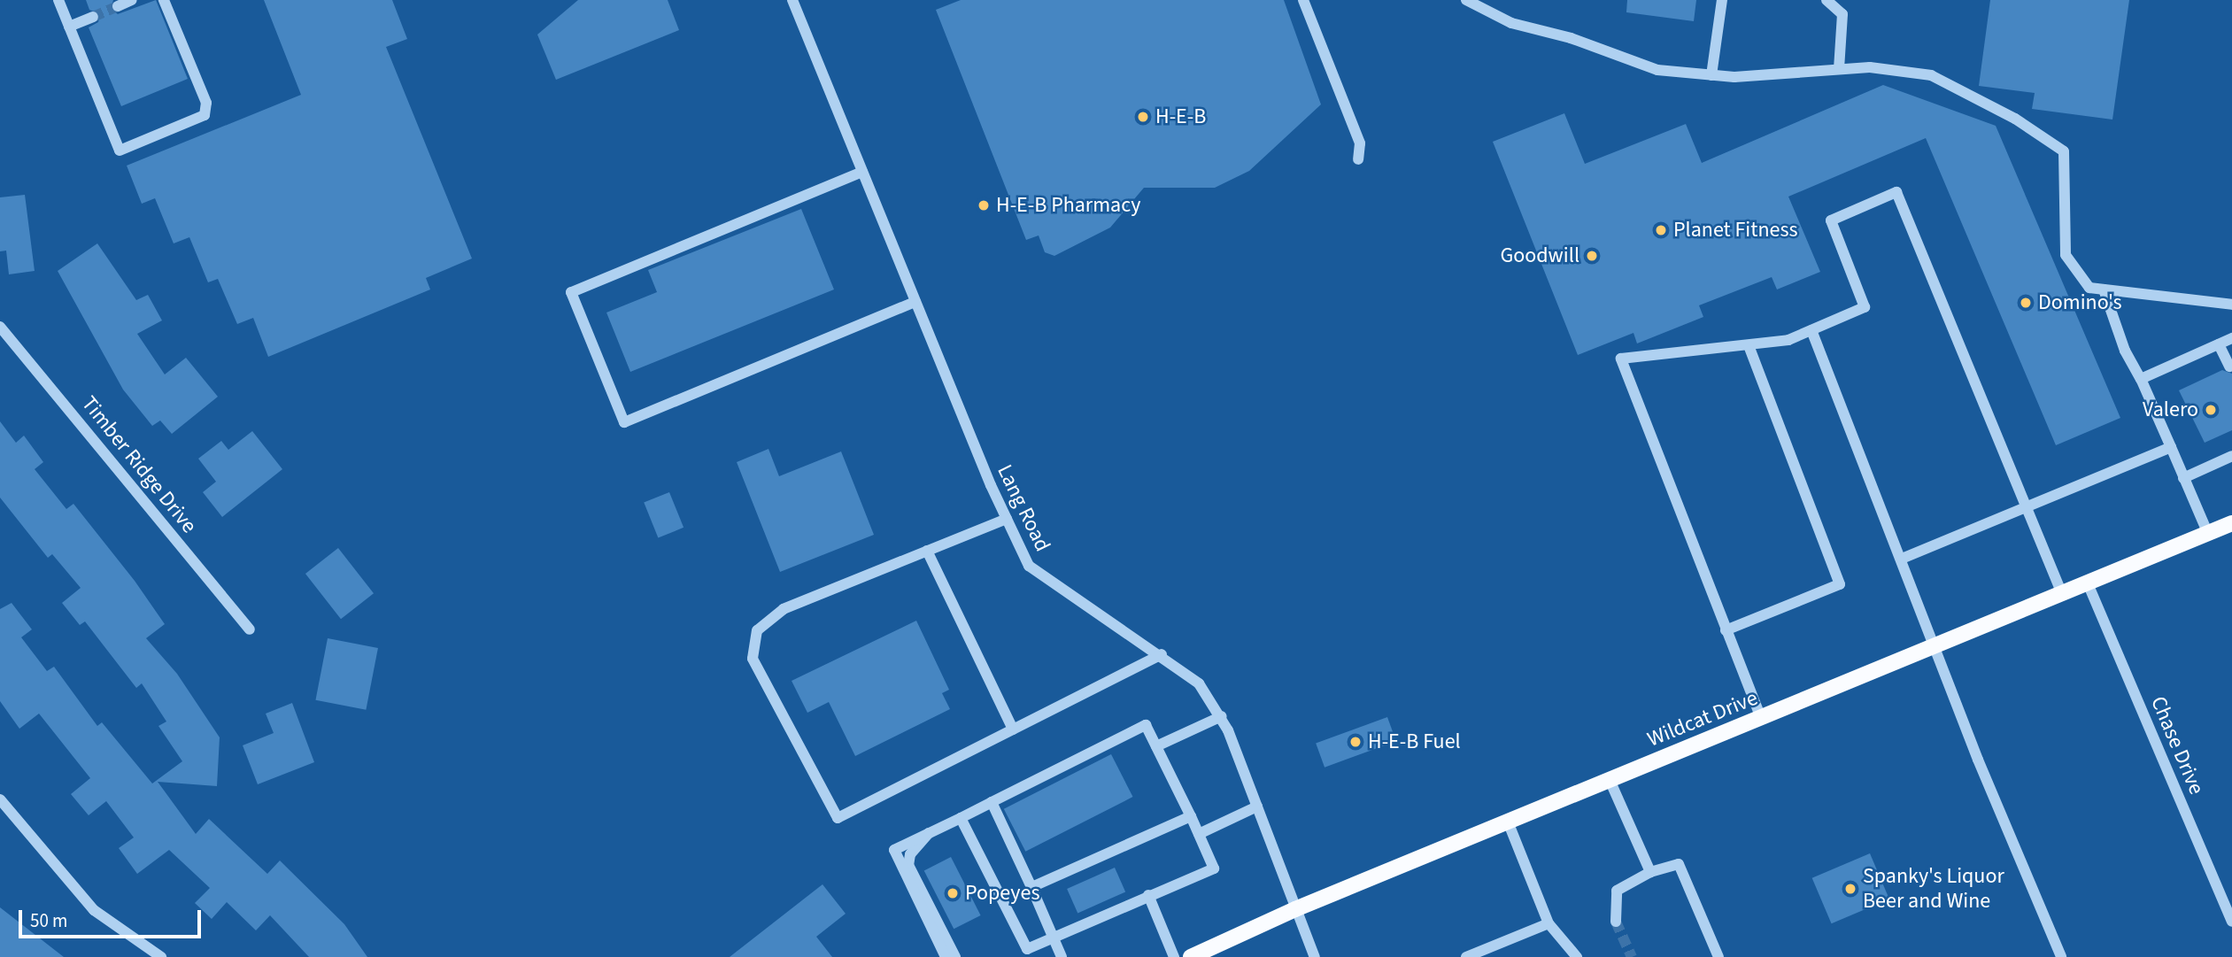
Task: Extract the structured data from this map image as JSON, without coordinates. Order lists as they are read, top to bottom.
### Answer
{
  "streets": {
    "main road": ["Wildcat Drive"],
    "street": ["Timber Ridge Drive", "Lang Road", "Chase Drive"]
  },
  "crossings": [
    ["Lang Road", "Wildcat Drive"],
    ["Wildcat Drive", "Chase Drive"]
  ],
  "places": [
    "H-E-B",
    "H-E-B Pharmacy",
    "Planet Fitness",
    "Goodwill",
    "Domino's",
    "Valero",
    "H-E-B Fuel",
    "Spanky's Liquor Beer and Wine",
    "Popeyes"
  ],
  "scale_bar": "50 m"
}
